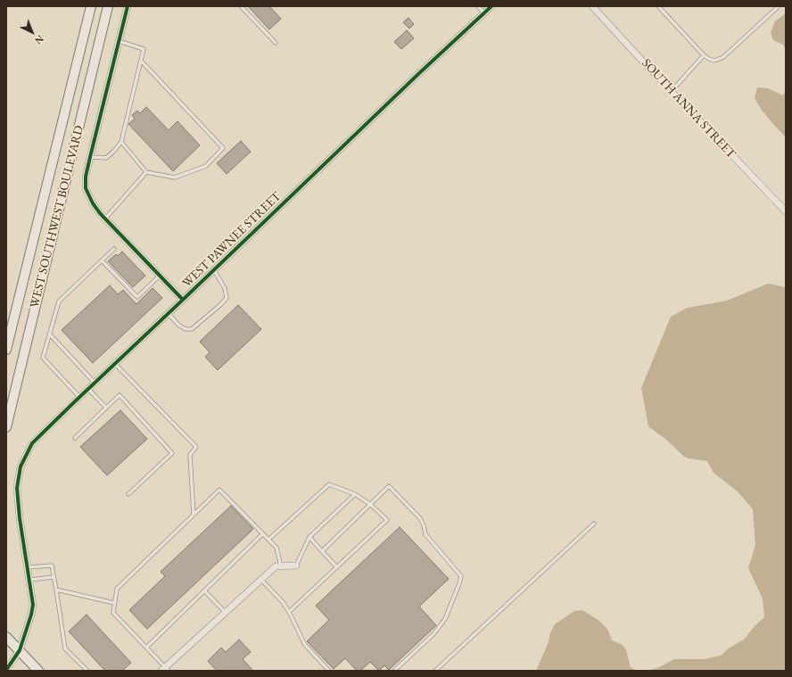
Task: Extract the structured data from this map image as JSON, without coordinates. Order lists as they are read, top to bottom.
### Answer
{
  "streets": {
    "main road": ["WEST SOUTHWEST BOULEVARD"],
    "street": ["SOUTH ANNA STREET", "WEST PAWNEE STREET"]
  },
  "north": "bottom right"
}
